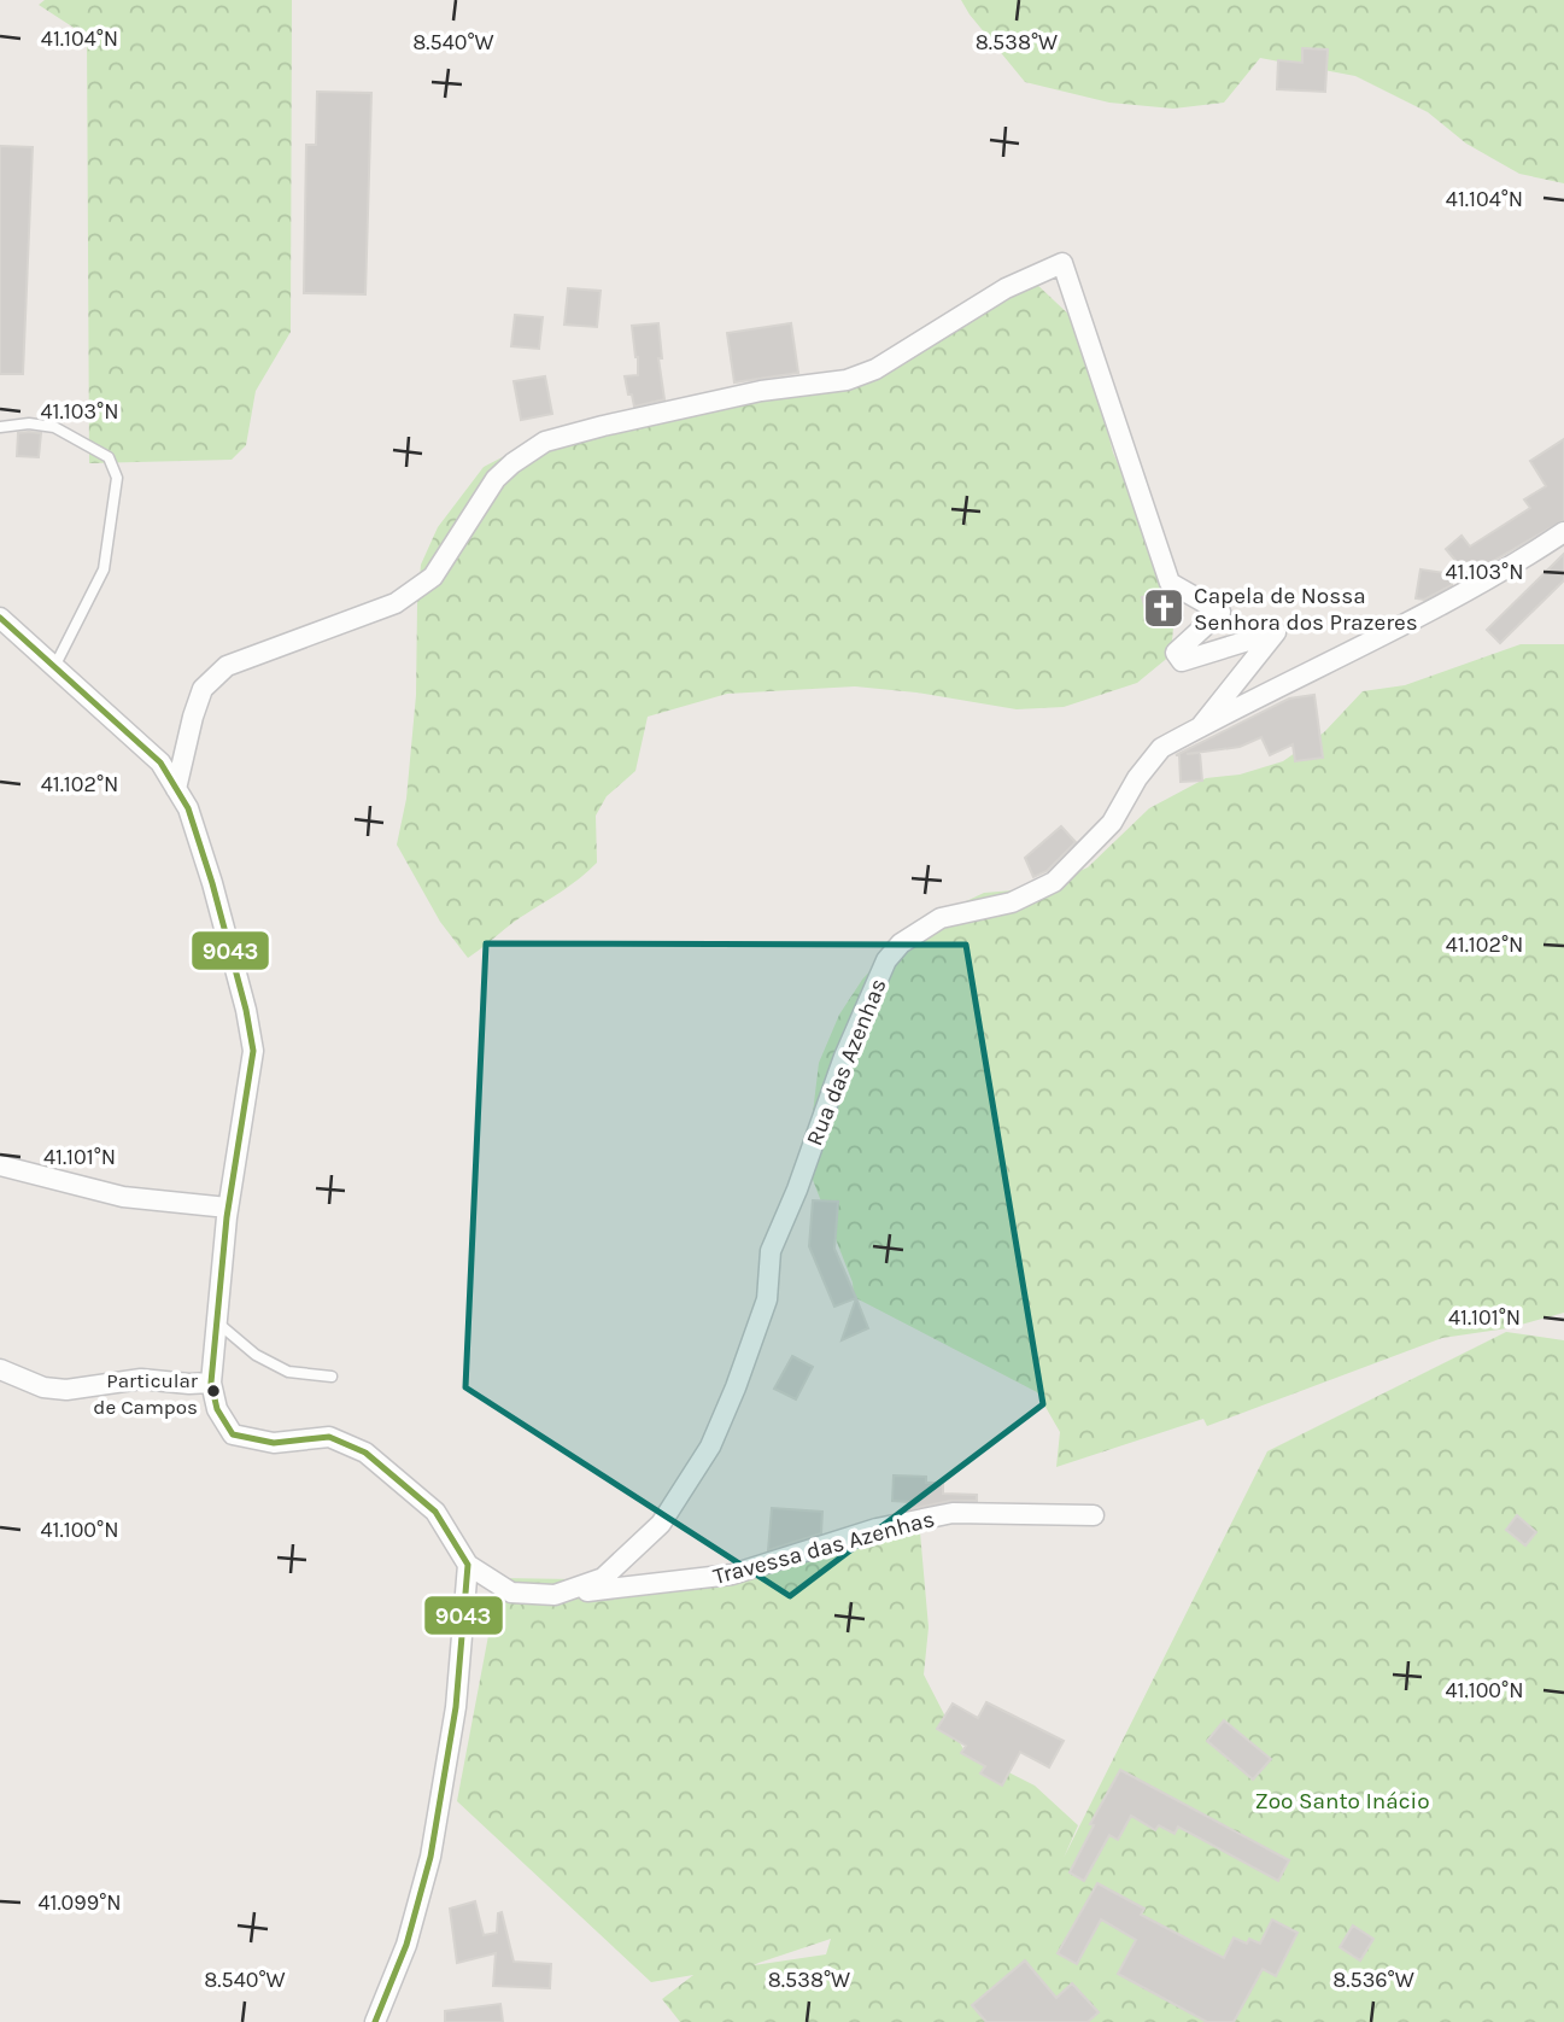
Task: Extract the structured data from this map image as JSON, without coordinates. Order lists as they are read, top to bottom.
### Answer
{
  "streets": {
    "street": ["Rua das Azenhas", "Travessa das Azenhas"]
  },
  "crossings": [
    ["Rua das Azenhas", "Travessa das Azenhas"]
  ],
  "parks": ["Zoo Santo Inácio"],
  "places": {
    "church": ["Capela de Nossa Senhora dos Prazeres"],
    "other": ["Particular de Campos"]
  },
  "lines": ["transit line 9043"],
  "coordinates": [
    "41.104°N",
    "8.540°W",
    "8.538°W",
    "41.103°N",
    "41.102°N",
    "41.101°N",
    "41.100°N",
    "41.099°N",
    "8.536°W"
  ]
}
